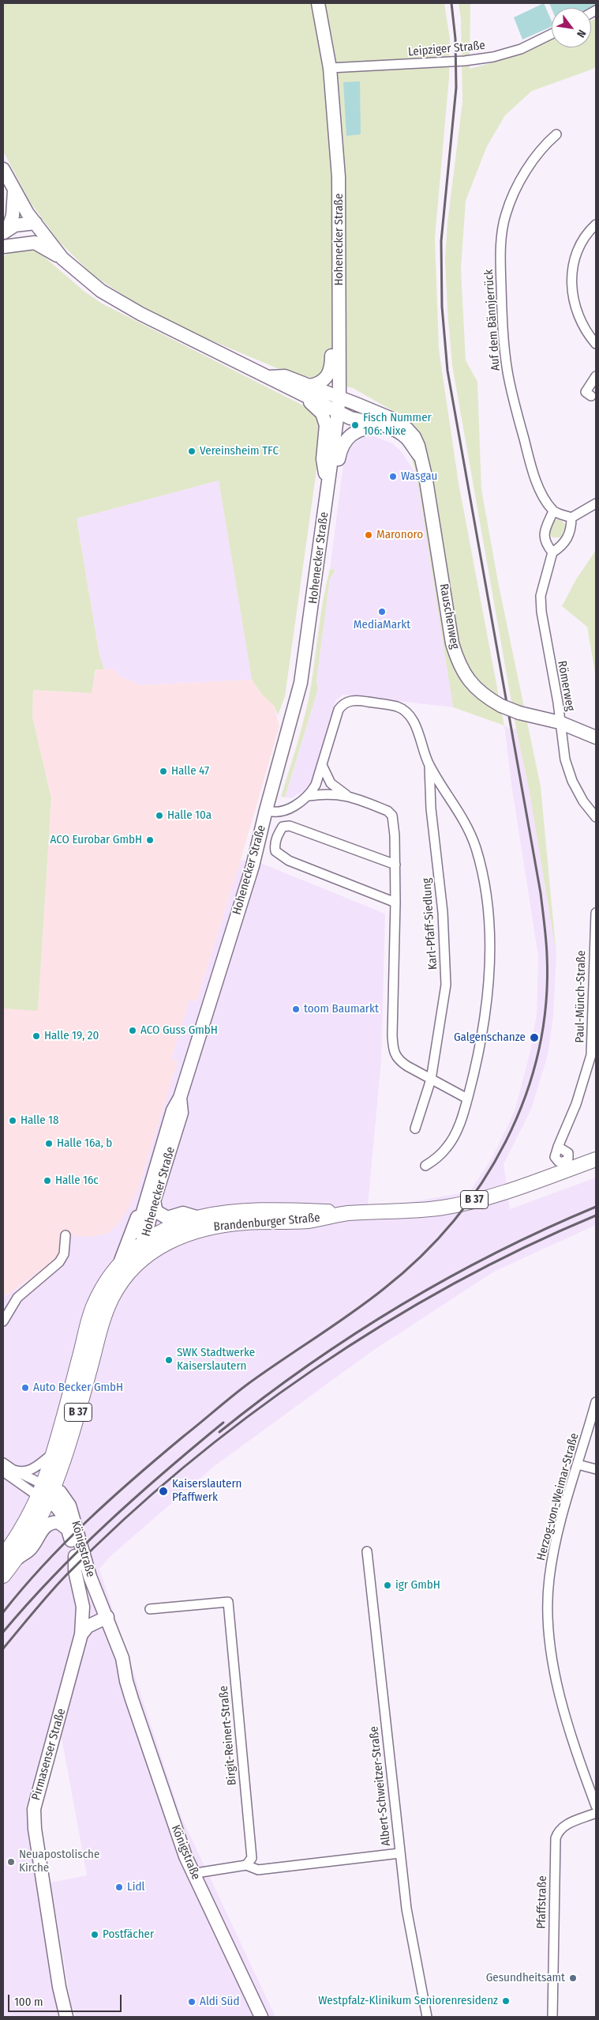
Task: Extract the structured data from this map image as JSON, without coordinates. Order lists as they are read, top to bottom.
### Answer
{
  "streets": {
    "main road": [
      "Hohenecker Straße",
      "Rauschenweg",
      "B 37",
      "Brandenburger Straße",
      "Königstraße",
      "Pirmasenser Straße"
    ],
    "street": [
      "Leipziger Straße",
      "Auf dem Bännjerrück",
      "Römerweg",
      "Karl-Pfaff-Siedlung",
      "Paul-Münch-Straße",
      "Herzog-von-Weimar-Straße",
      "Birgit-Reinert-Straße",
      "Albert-Schweitzer-Straße",
      "Pfaffstraße"
    ]
  },
  "crossings": [
    ["Leipziger Straße", "Hohenecker Straße"],
    ["Hohenecker Straße", "Rauschenweg"],
    ["Hohenecker Straße", "Brandenburger Straße"],
    ["Rauschenweg", "Römerweg"],
    ["Brandenburger Straße", "Königstraße"],
    ["Königstraße", "Pirmasenser Straße"]
  ],
  "places": [
    "Fisch Nummer 106: Nixe",
    "Vereinsheim TFC",
    "Wasgau",
    "Maronoro",
    "MediaMarkt",
    "Halle 47",
    "Halle 10a",
    "ACO Eurobar GmbH",
    "toom Baumarkt",
    "ACO Guss GmbH",
    "Halle 19, 20",
    "Galgenschanze",
    "Halle 18",
    "Halle 16a, b",
    "Halle 16c",
    "SWK Stadtwerke Kaiserslautern",
    "Auto Becker GmbH",
    "Kaiserslautern Pfaffwerk",
    "igr GmbH",
    "Neuapostolische Kirche",
    "Lidl",
    "Postfächer",
    "Gesundheitsamt",
    "Westpfalz-Klinikum Seniorenresidenz",
    "Aldi Süd"
  ],
  "scale_bar": "100 m",
  "north": "bottom right"
}
